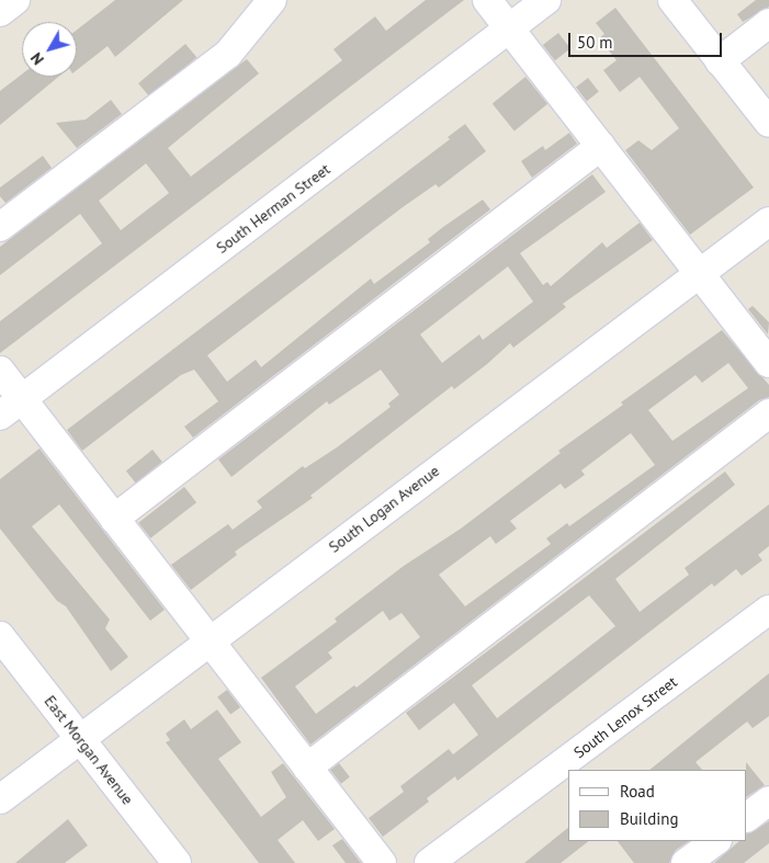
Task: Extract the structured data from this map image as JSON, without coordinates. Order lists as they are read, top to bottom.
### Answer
{
  "streets": {
    "street": [
      "South Herman Street",
      "South Logan Avenue",
      "South Lenox Street",
      "East Morgan Avenue"
    ]
  },
  "crossings": [
    ["South Logan Avenue", "East Morgan Avenue"]
  ],
  "legend": ["Road", "Building"],
  "scale_bar": "50 m",
  "north": "bottom left"
}
